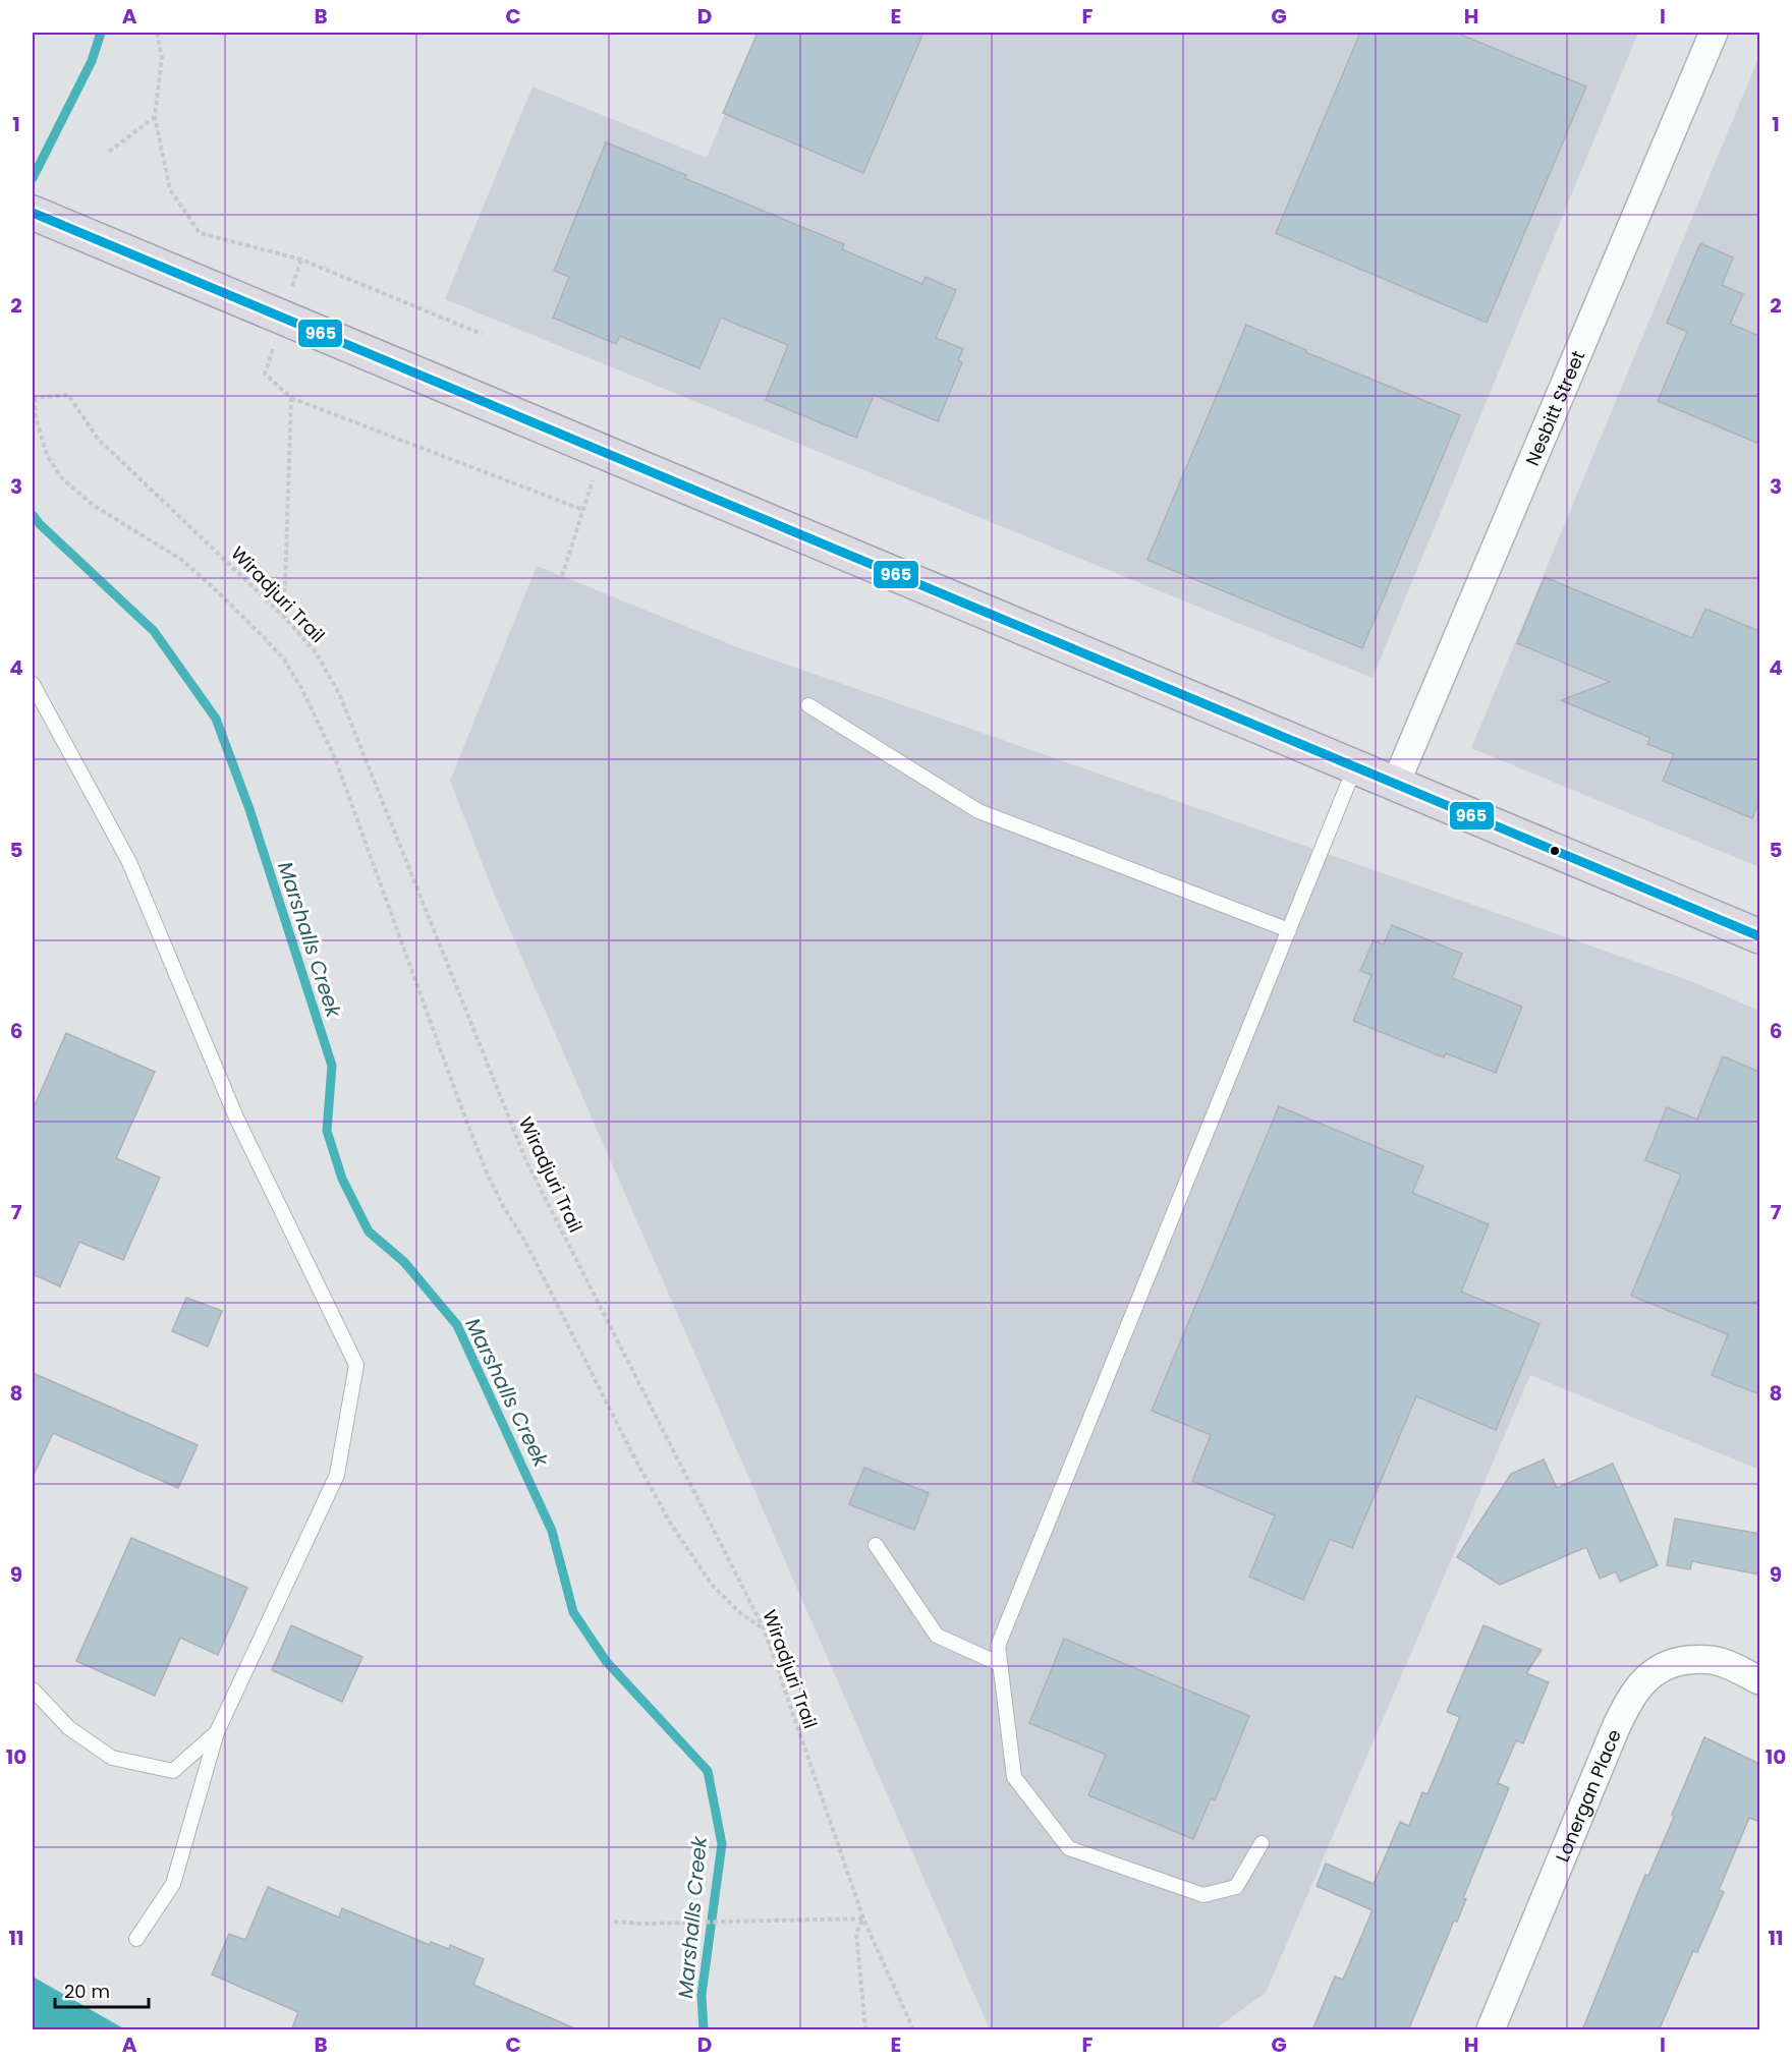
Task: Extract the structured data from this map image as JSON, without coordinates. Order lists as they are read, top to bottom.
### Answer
{
  "streets": {
    "street": ["Nesbitt Street", "Lonergan Place"],
    "path": ["Wiradjuri Trail"]
  },
  "water": ["Marshalls Creek"],
  "lines": ["transit line 965"],
  "scale_bar": "20 m",
  "grid": {
    "columns": [
      "A",
      "B",
      "C",
      "D",
      "E",
      "F",
      "G",
      "H",
      "I"
    ],
    "rows": [
      "1",
      "2",
      "3",
      "4",
      "5",
      "6",
      "7",
      "8",
      "9",
      "10",
      "11"
    ]
  }
}
